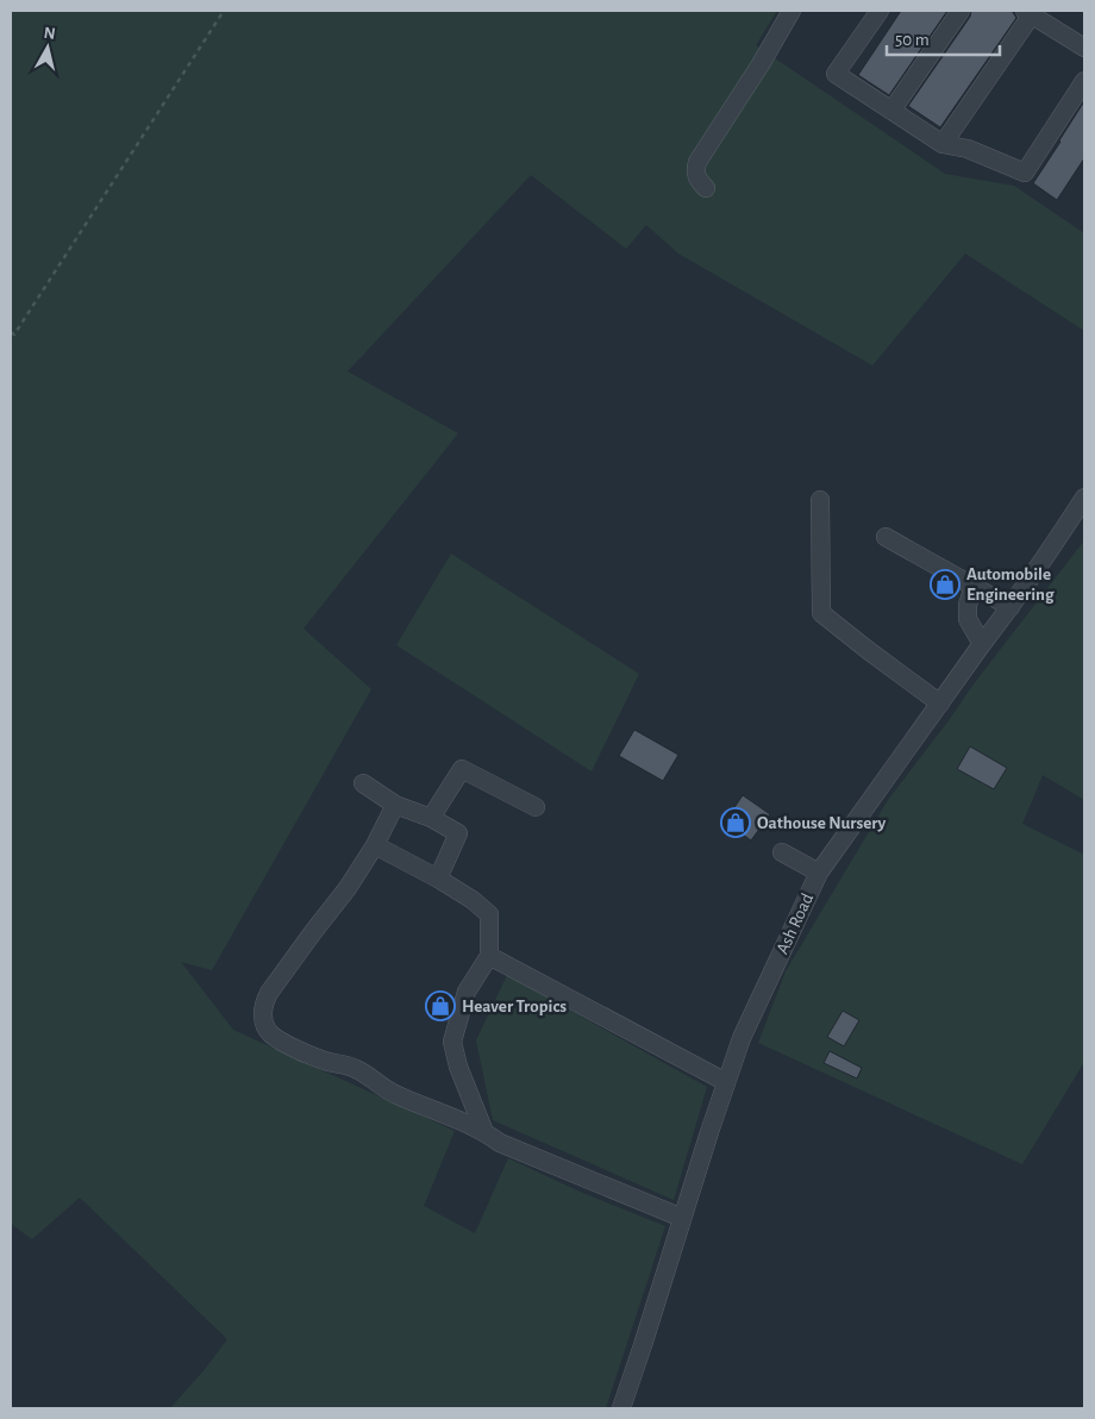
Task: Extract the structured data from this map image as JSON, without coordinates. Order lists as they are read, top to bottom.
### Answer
{
  "streets": {
    "street": ["Ash Road"]
  },
  "places": {
    "shop": ["Automobile Engineering", "Oathouse Nursery", "Heaver Tropics"]
  },
  "scale_bar": "50 m",
  "north": "top"
}
